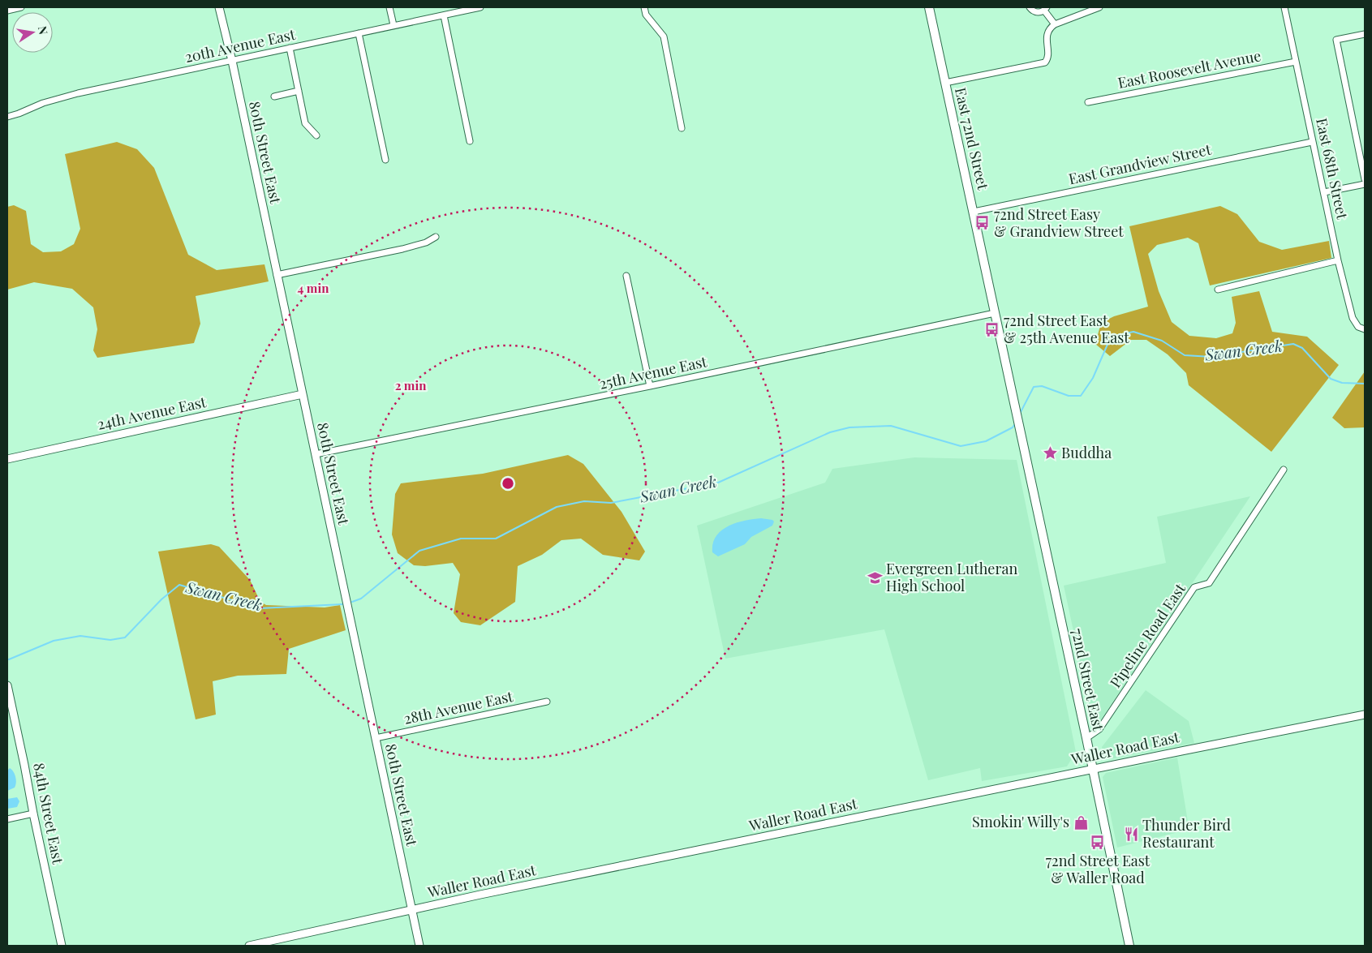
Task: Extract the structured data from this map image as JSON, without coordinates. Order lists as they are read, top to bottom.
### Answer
{
  "streets": {
    "main road": ["East 72nd Street", "72nd Street East"],
    "street": [
      "20th Avenue East",
      "East Roosevelt Avenue",
      "80th Street East",
      "East Grandview Street",
      "East 68th Street",
      "25th Avenue East",
      "24th Avenue East",
      "Pipeline Road East",
      "28th Avenue East",
      "Waller Road East",
      "84th Street East"
    ]
  },
  "crossings": [
    ["20th Avenue East", "80th Street East"],
    ["East Roosevelt Avenue", "East 68th Street"],
    ["East 72nd Street", "East Grandview Street"],
    ["East 72nd Street", "25th Avenue East"],
    ["East 72nd Street", "72nd Street East"],
    ["80th Street East", "25th Avenue East"],
    ["80th Street East", "24th Avenue East"],
    ["80th Street East", "28th Avenue East"],
    ["80th Street East", "Waller Road East"],
    ["East Grandview Street", "East 68th Street"],
    ["Pipeline Road East", "72nd Street East"],
    ["72nd Street East", "Waller Road East"]
  ],
  "water": ["Swan Creek"],
  "places": {
    "bus stop": ["72nd Street Easy & Grandview Street", "72nd Street East & 25th Avenue East", "72nd Street East & Waller Road"],
    "place": ["Buddha"],
    "school or university": ["Evergreen Lutheran High School"],
    "shop": ["Smokin' Willy's"],
    "restaurant": ["Thunder Bird Restaurant"]
  },
  "north": "right",
  "rings": ["4 min", "2 min"]
}
